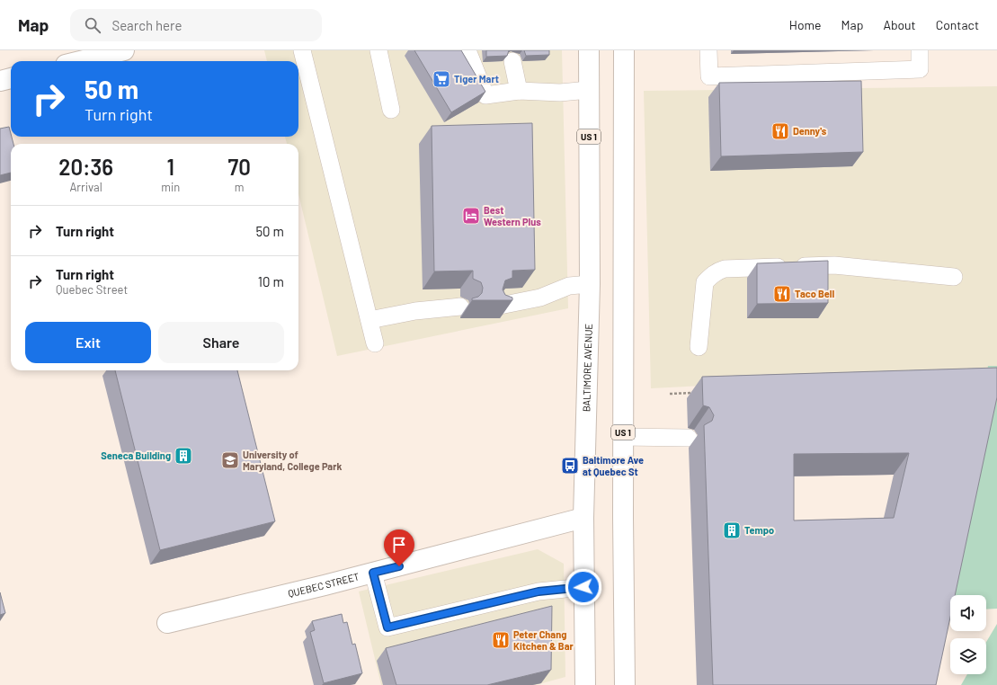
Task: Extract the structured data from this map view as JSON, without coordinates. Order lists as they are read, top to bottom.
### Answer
{
  "streets": {
    "main road": ["US 1", "BALTIMORE AVENUE", "QUEBEC STREET"]
  },
  "crossings": [
    ["BALTIMORE AVENUE", "QUEBEC STREET"]
  ],
  "places": {
    "supermarket": ["Tiger Mart"],
    "restaurant": ["Denny's", "Taco Bell", "Peter Chang Kitchen & Bar"],
    "hotel": ["Best Western Plus"],
    "building": ["Seneca Building", "Tempo"],
    "school or university": ["University of Maryland, College Park"],
    "bus stop": ["Baltimore Ave at Quebec St"]
  },
  "page": {
    "header": "Map",
    "search": "Search here",
    "nav": [
      "Home",
      "Map",
      "About",
      "Contact"
    ],
    "turn": ["50 m", "Turn right"],
    "eta": [
      "20:36",
      "Arrival",
      "1",
      "min",
      "70",
      "m"
    ],
    "list": [
      {
        "name": "Turn right",
        "value": "50 m"
      },
      {
        "name": "Turn right",
        "note": "Quebec Street",
        "value": "10 m"
      }
    ],
    "buttons": ["Exit", "Share"]
  }
}
